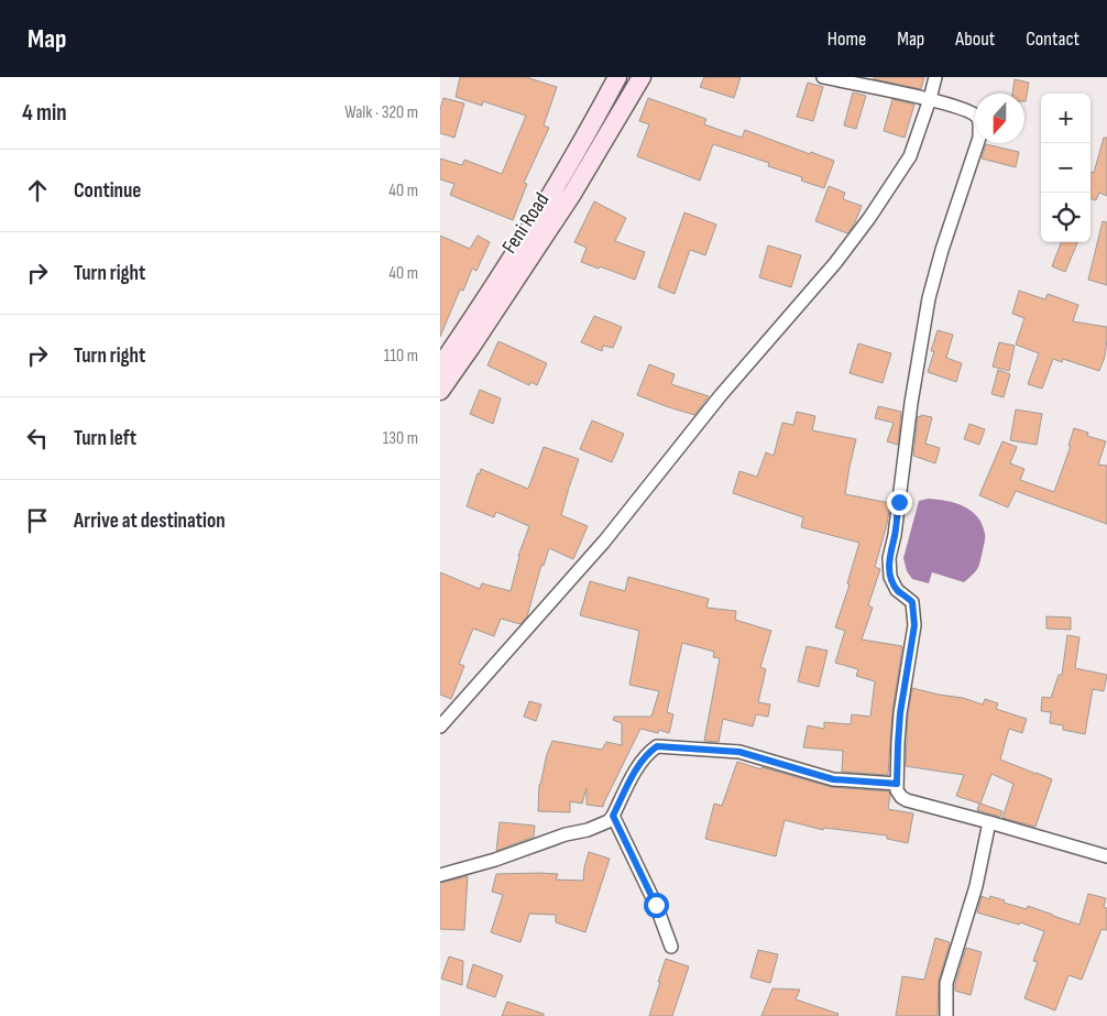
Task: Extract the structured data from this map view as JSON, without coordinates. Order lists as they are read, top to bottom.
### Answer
{
  "streets": {
    "main road": ["Feni Road"]
  },
  "north": "bottom",
  "page": {
    "header": "Map",
    "nav": [
      "Home",
      "Map",
      "About",
      "Contact"
    ],
    "heading": ["4 min", "Walk · 320 m"],
    "map_buttons": ["+", "−"],
    "list": [
      ["Continue", "40 m"],
      ["Turn right", "40 m"],
      ["Turn right", "110 m"],
      ["Turn left", "130 m"],
      "Arrive at destination"
    ]
  }
}
